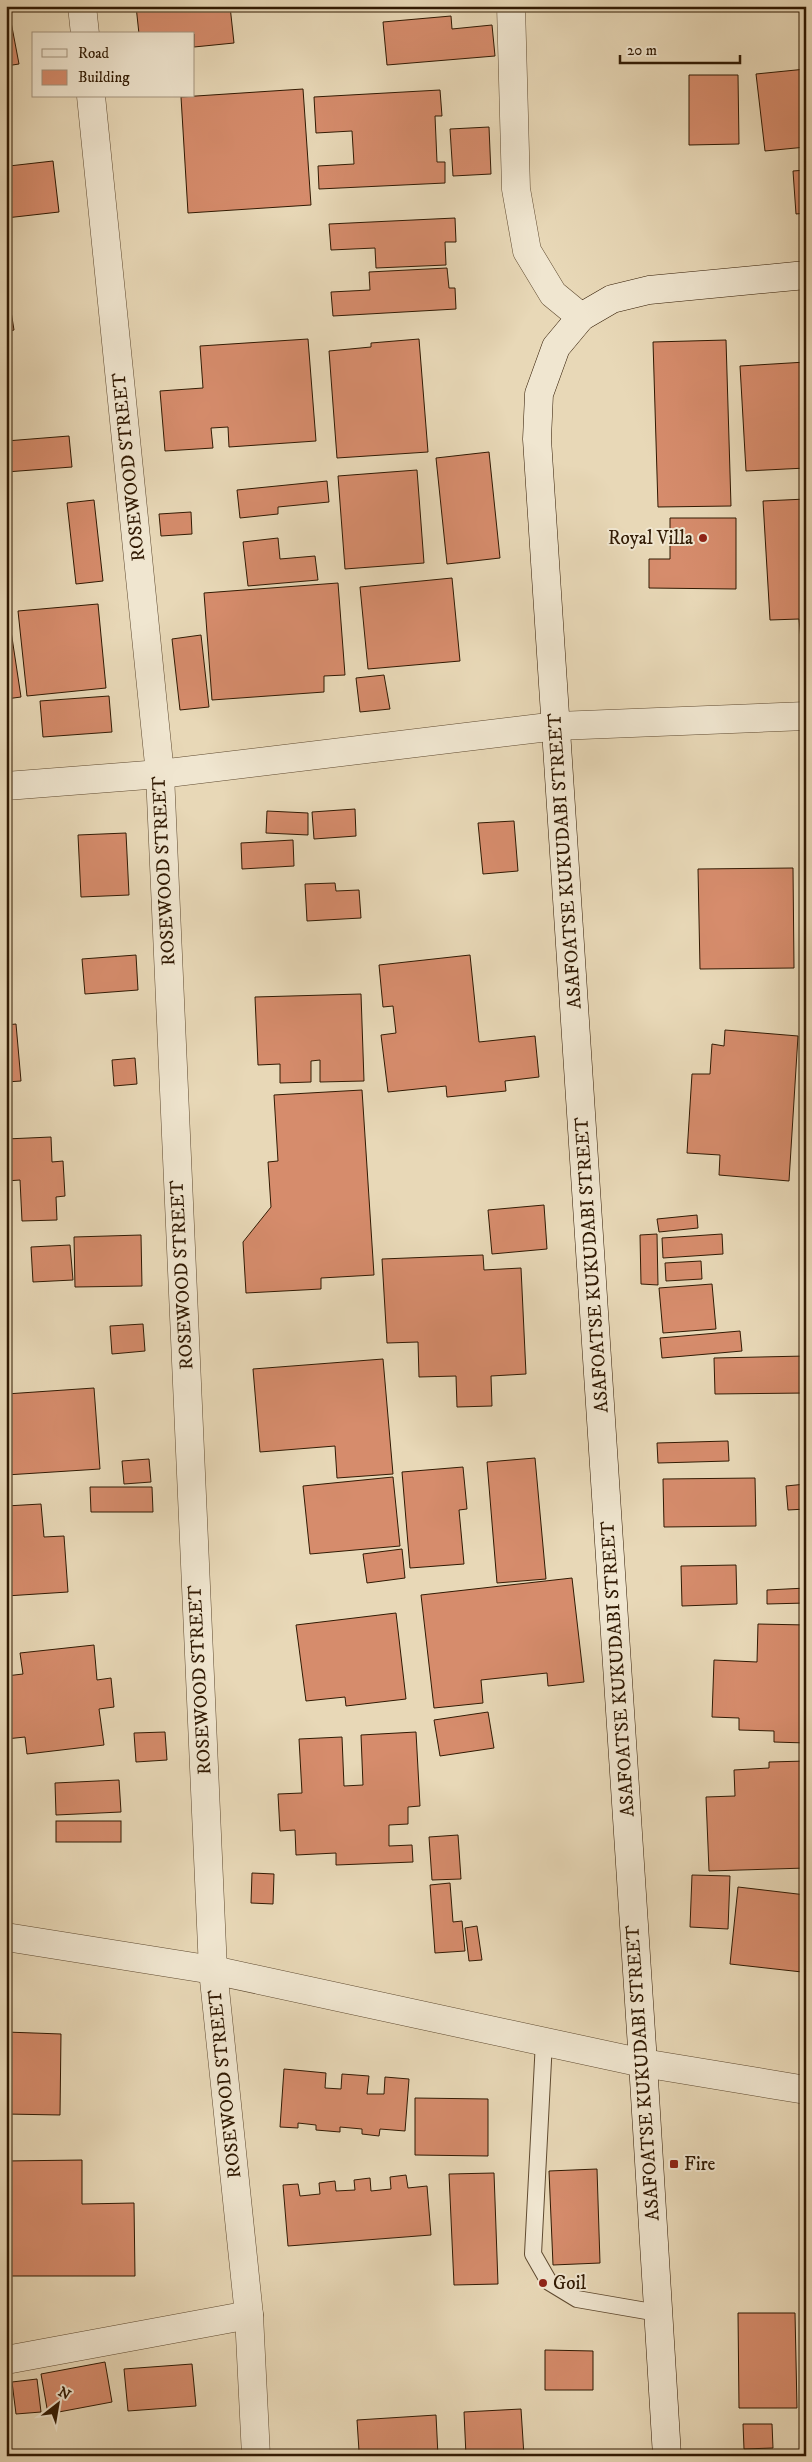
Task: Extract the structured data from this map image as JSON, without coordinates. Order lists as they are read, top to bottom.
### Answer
{
  "streets": {
    "street": ["ROSEWOOD STREET", "ASAFOATSE KUKUDABI STREET"]
  },
  "places": {
    "other": ["Royal Villa", "Goil"],
    "transit": ["Fire"]
  },
  "legend": ["Road", "Building"],
  "scale_bar": "20 m",
  "north": "top right"
}
